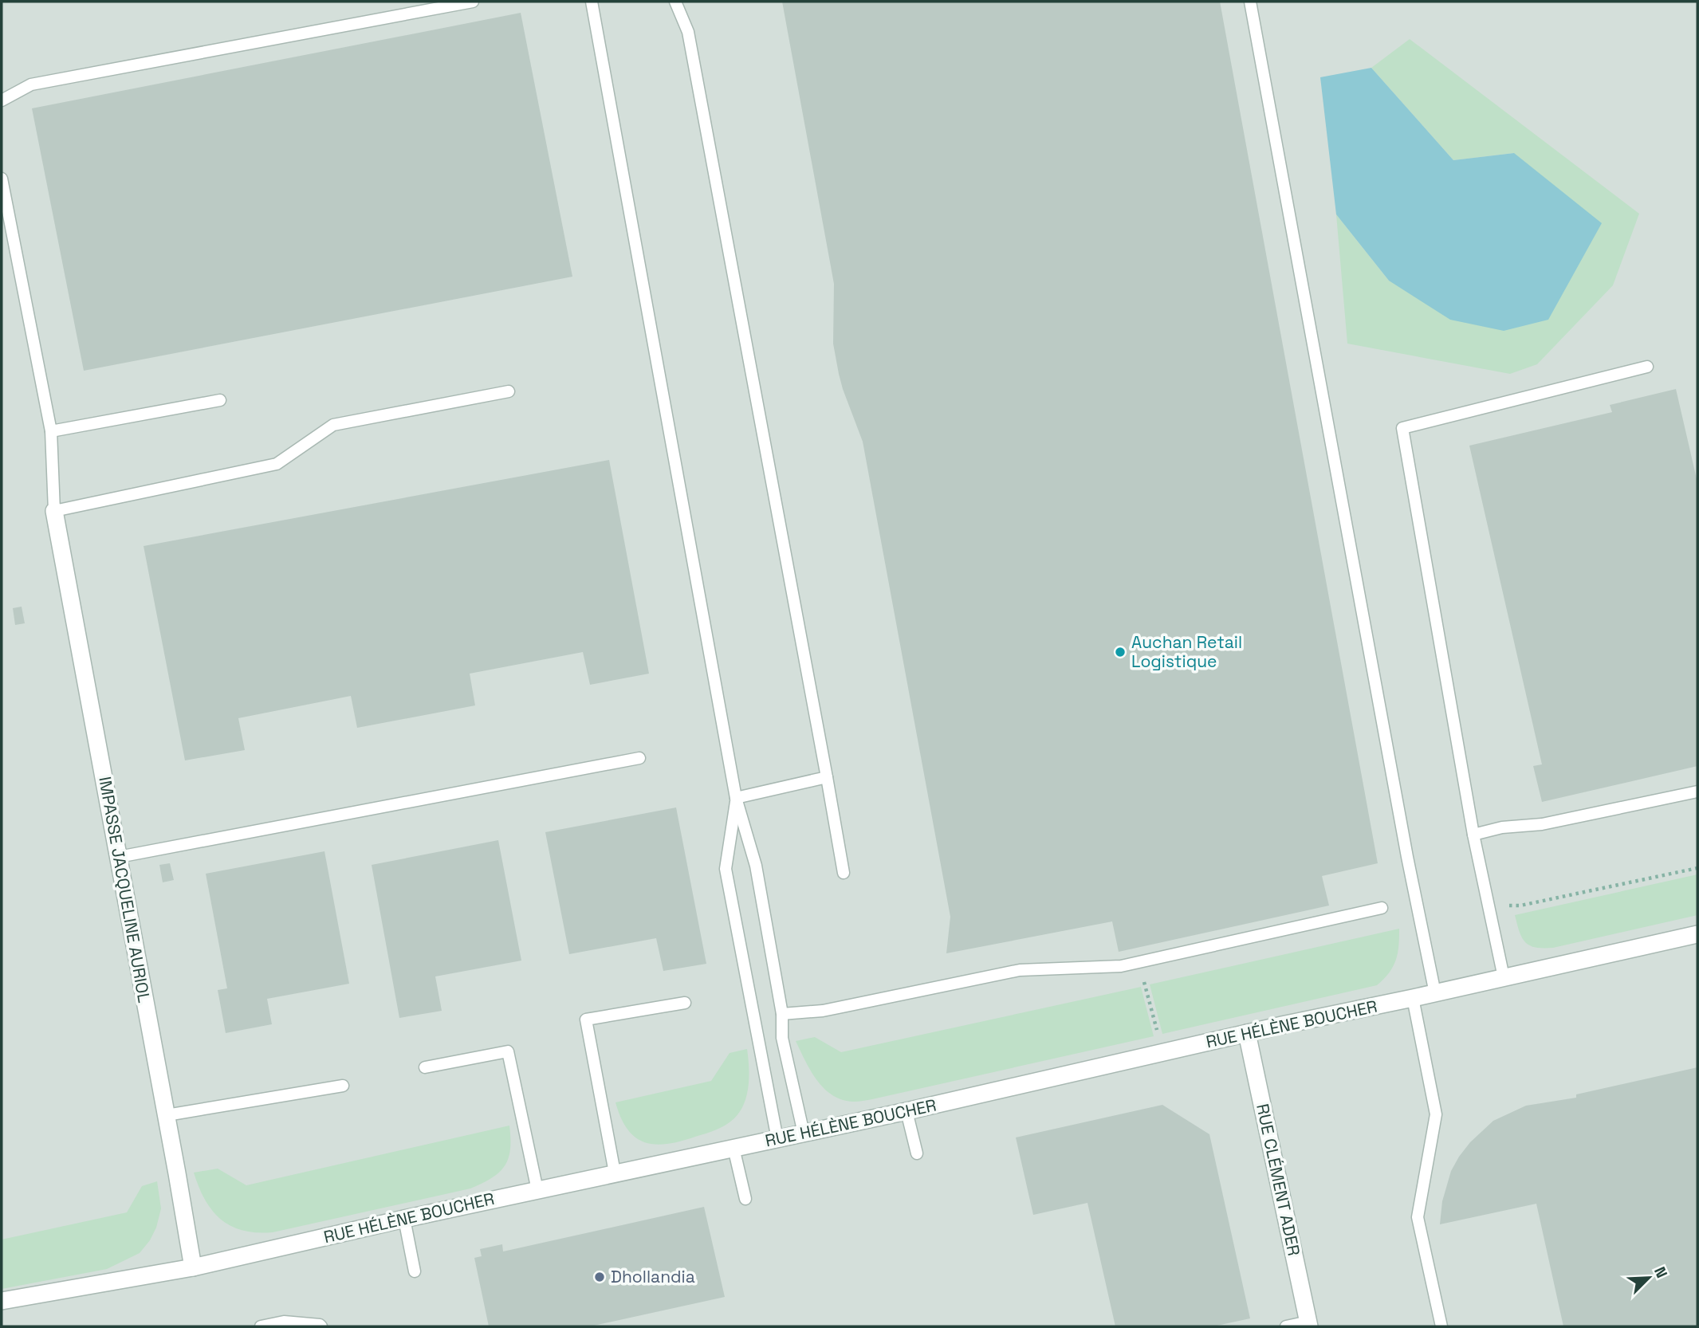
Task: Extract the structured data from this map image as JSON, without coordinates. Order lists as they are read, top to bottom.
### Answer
{
  "streets": {
    "street": ["IMPASSE JACQUELINE AURIOL", "RUE HÉLÈNE BOUCHER", "RUE CLÉMENT ADER"]
  },
  "crossings": [
    ["IMPASSE JACQUELINE AURIOL", "RUE HÉLÈNE BOUCHER"],
    ["RUE HÉLÈNE BOUCHER", "RUE CLÉMENT ADER"]
  ],
  "places": ["Auchan Retail Logistique", "Dhollandia"],
  "north": "top right"
}
